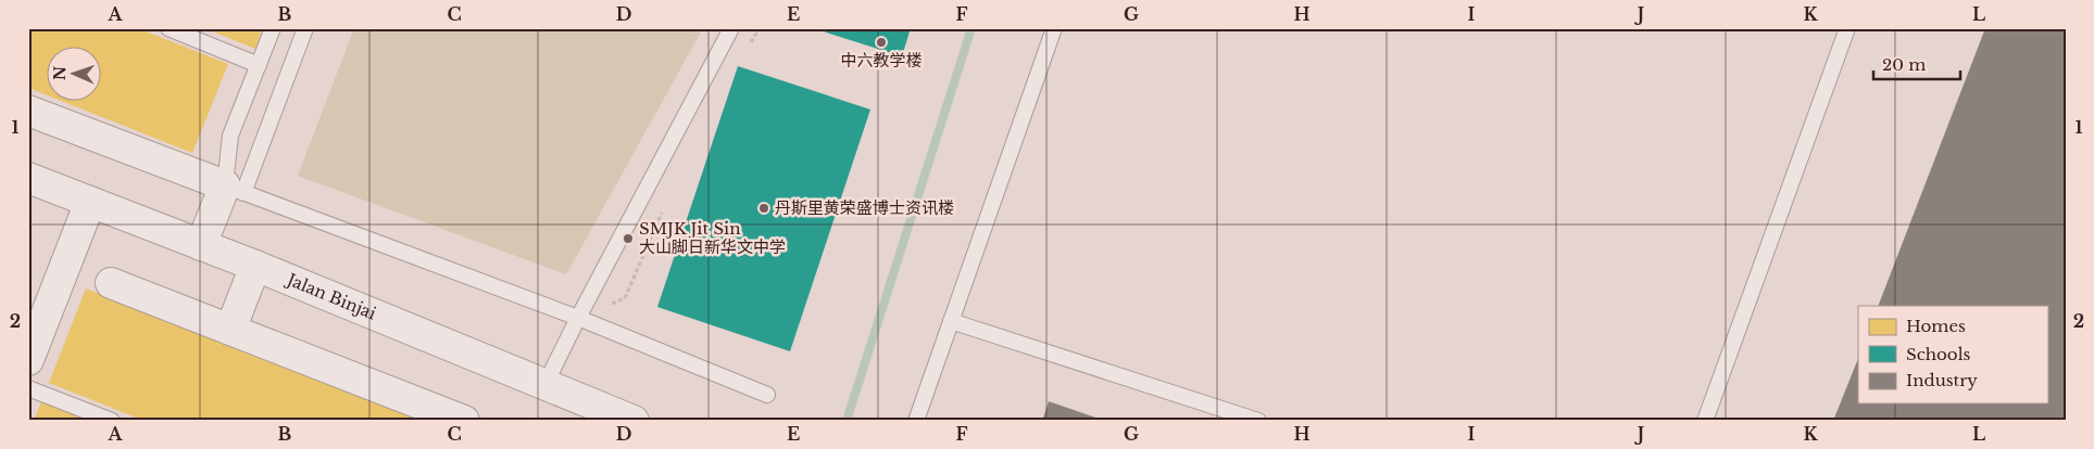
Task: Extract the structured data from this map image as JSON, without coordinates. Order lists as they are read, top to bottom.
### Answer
{
  "streets": {
    "street": ["Jalan Binjai"]
  },
  "places": ["中六教学楼", "丹斯里黄荣盛博士资讯楼", "SMJK Jit Sin 大山脚日新华文中学"],
  "legend": ["Homes", "Schools", "Industry"],
  "scale_bar": "20 m",
  "north": "left",
  "grid": {
    "columns": [
      "A",
      "B",
      "C",
      "D",
      "E",
      "F",
      "G",
      "H",
      "I",
      "J",
      "K",
      "L"
    ],
    "rows": ["1", "2"]
  }
}
